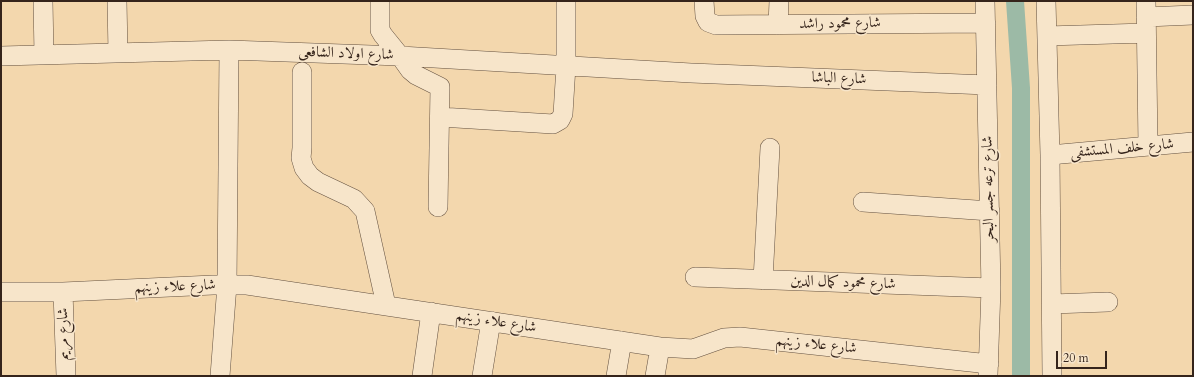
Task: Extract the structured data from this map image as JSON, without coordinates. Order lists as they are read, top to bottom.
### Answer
{
  "streets": {
    "street": [
      "شارع محمود راشد",
      "شارع اولاد الشافعى",
      "شارع الباشا",
      "شارع خلف المستشفى",
      "شارع ترعه جسر البحر",
      "شارع محمود كمال الدين",
      "شارع علاء زينهم",
      "شارع مريم"
    ]
  },
  "crossings": [
    ["شارع محمود راشد", "شارع ترعه جسر البحر"],
    ["شارع اولاد الشافعى", "شارع الباشا"],
    ["شارع الباشا", "شارع ترعه جسر البحر"],
    ["شارع ترعه جسر البحر", "شارع محمود كمال الدين"],
    ["شارع ترعه جسر البحر", "شارع علاء زينهم"],
    ["شارع علاء زينهم", "شارع مريم"]
  ],
  "scale_bar": "20 m"
}
